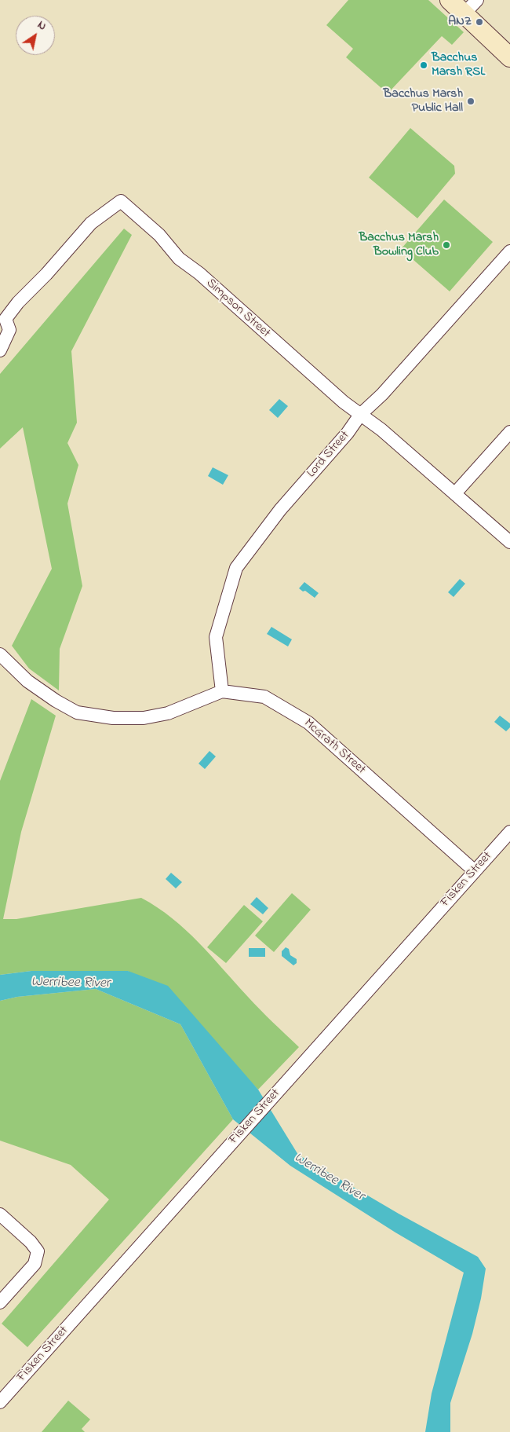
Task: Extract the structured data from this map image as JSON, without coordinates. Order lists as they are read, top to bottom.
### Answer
{
  "streets": {
    "street": [
      "Simpson Street",
      "Lord Street",
      "McGrath Street",
      "Fisken Street"
    ]
  },
  "crossings": [
    ["Simpson Street", "Lord Street"],
    ["Lord Street", "McGrath Street"],
    ["McGrath Street", "Fisken Street"]
  ],
  "water": ["Werribee River"],
  "places": [
    "ANZ",
    "Bacchus Marsh RSL",
    "Bacchus Marsh Public Hall",
    "Bacchus Marsh Bowling Club"
  ],
  "north": "top right"
}
